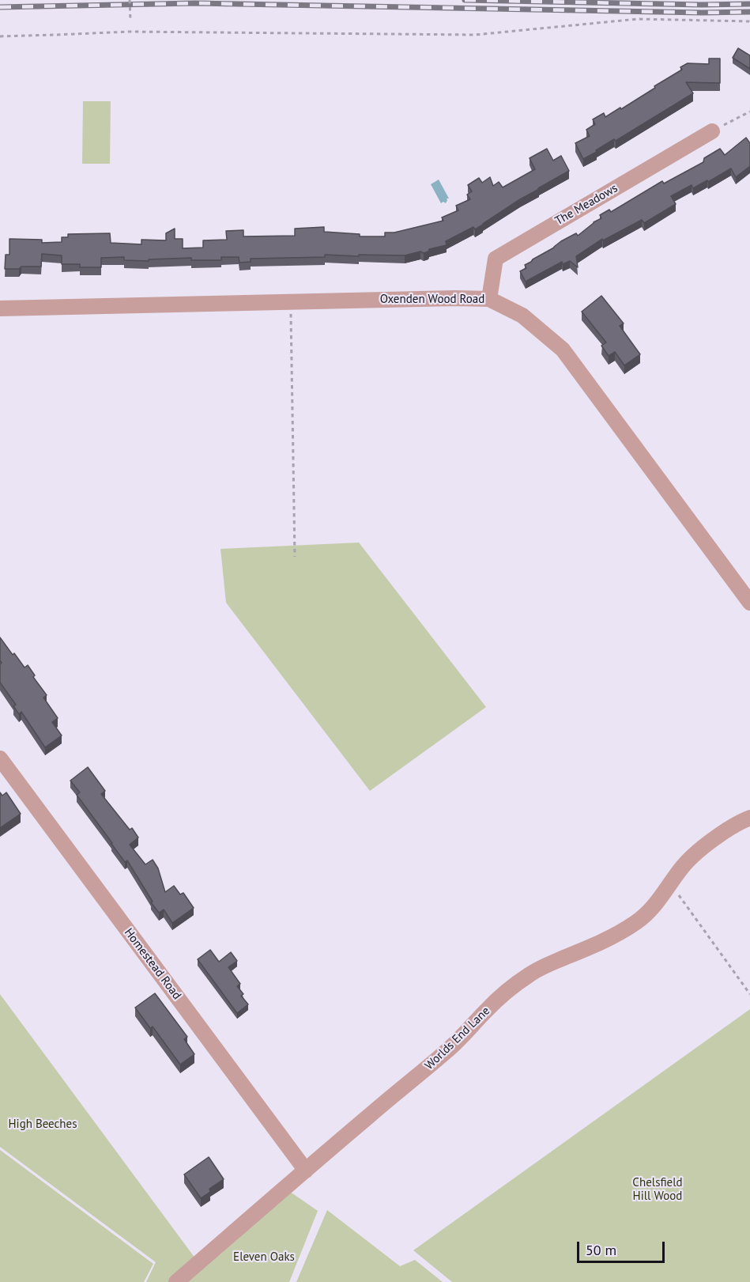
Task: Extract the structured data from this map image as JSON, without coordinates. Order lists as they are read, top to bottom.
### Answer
{
  "streets": {
    "street": [
      "The Meadows",
      "Oxenden Wood Road",
      "Homestead Road",
      "Worlds End Lane"
    ]
  },
  "crossings": [
    ["The Meadows", "Oxenden Wood Road"],
    ["Homestead Road", "Worlds End Lane"]
  ],
  "parks": ["High Beeches", "Chelsfield Hill Wood", "Eleven Oaks"],
  "scale_bar": "50 m"
}
